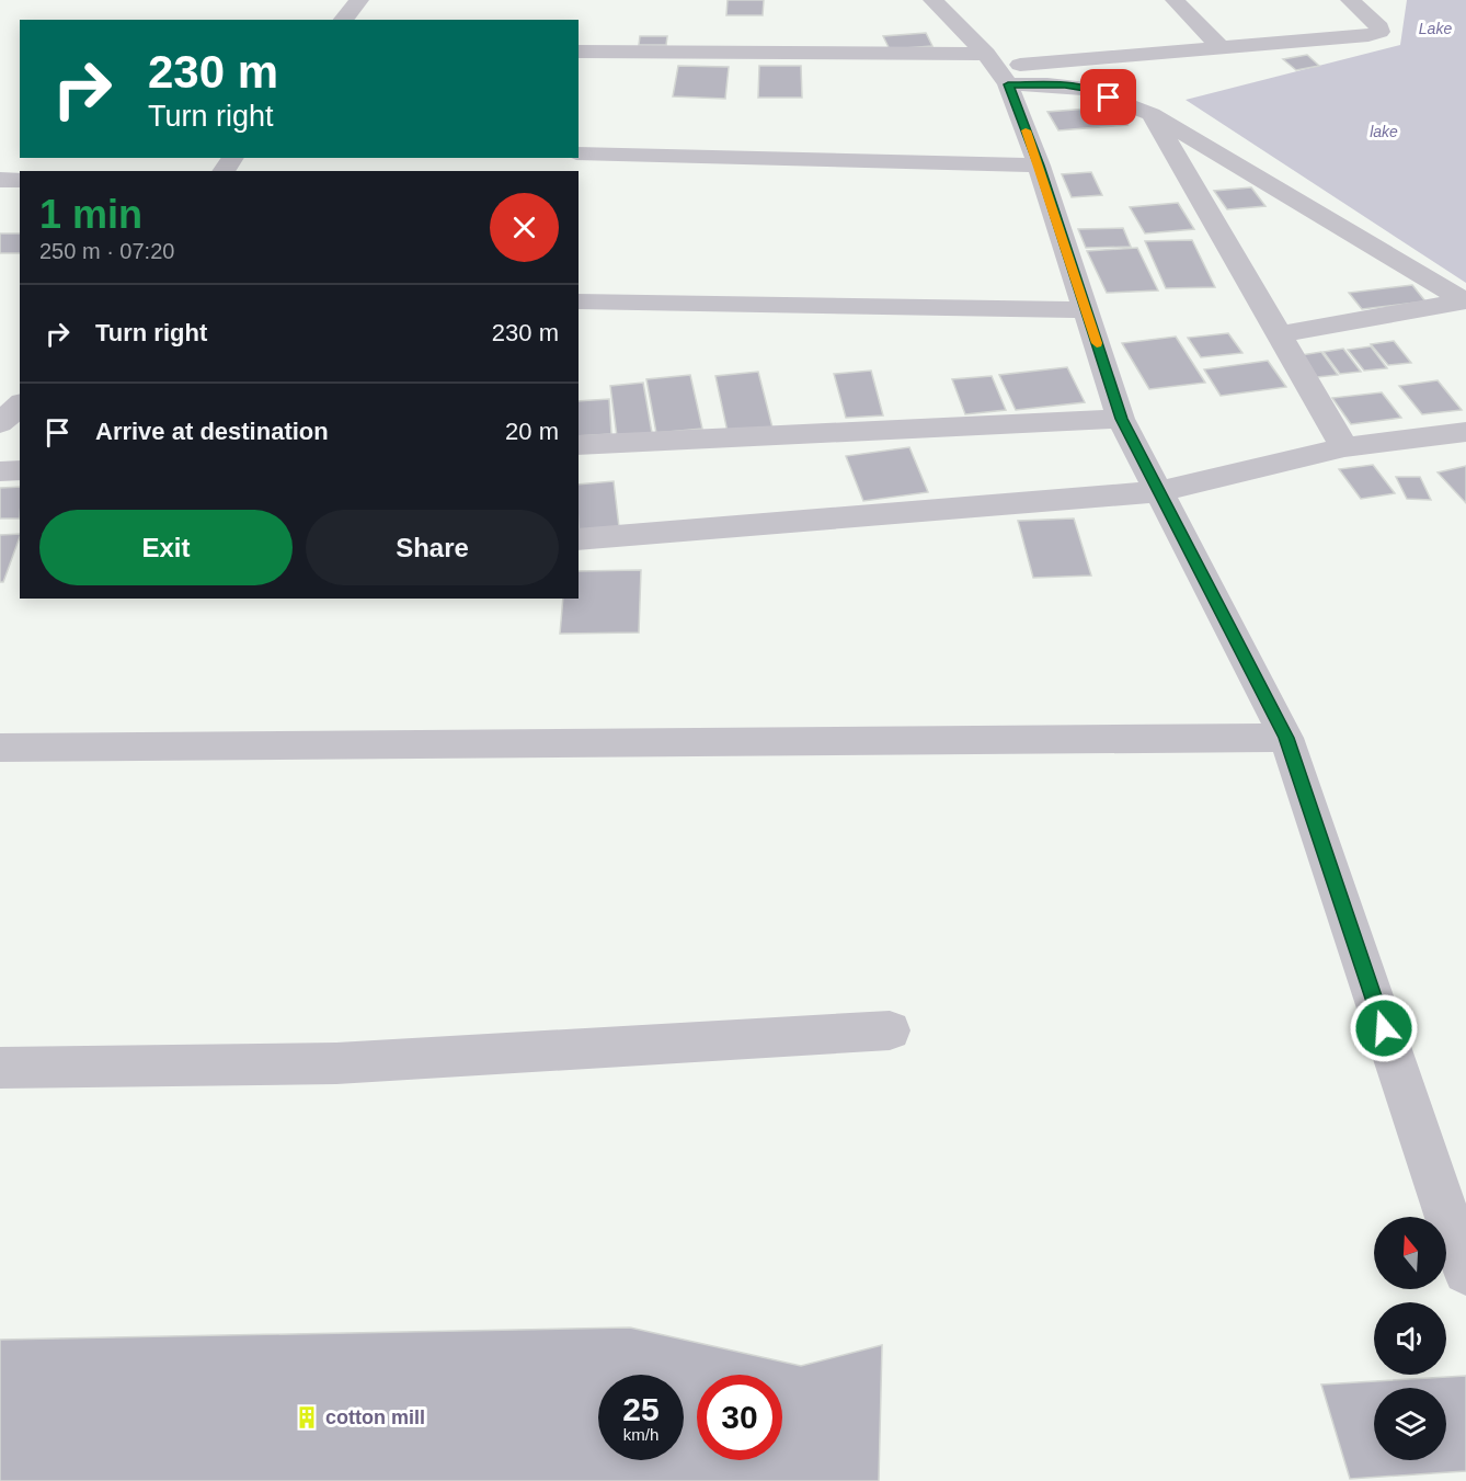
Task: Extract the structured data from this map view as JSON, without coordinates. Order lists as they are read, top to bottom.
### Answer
{
  "water": ["Lake", "lake"],
  "places": {
    "building": ["cotton mill"]
  },
  "north": "top",
  "page": {
    "turn": ["230 m", "Turn right"],
    "heading": ["1 min", "250 m · 07:20"],
    "list": [
      {
        "name": "Turn right",
        "value": "230 m"
      },
      {
        "name": "Arrive at destination",
        "value": "20 m"
      }
    ],
    "buttons": ["Exit", "Share"],
    "speed": "25 km/h",
    "limit": "30"
  }
}
